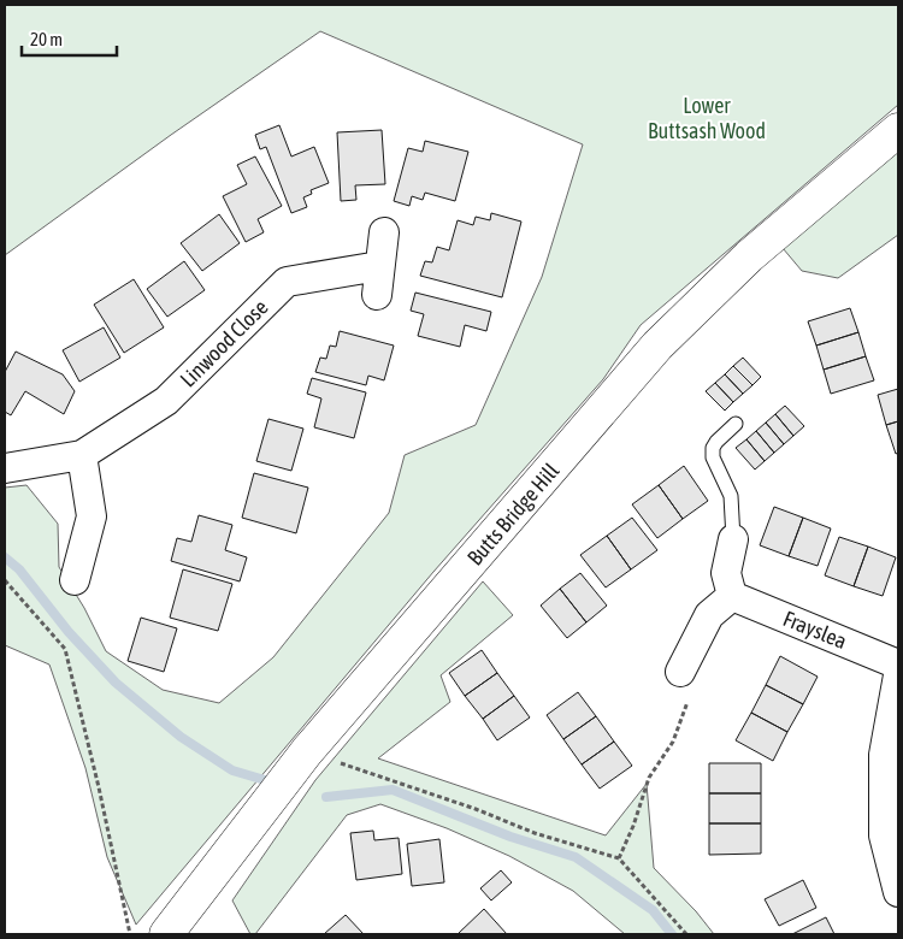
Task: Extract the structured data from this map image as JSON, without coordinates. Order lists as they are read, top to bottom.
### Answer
{
  "streets": {
    "street": ["Linwood Close", "Butts Bridge Hill", "Frayslea"]
  },
  "parks": ["Lower Buttsash Wood"],
  "scale_bar": "20 m"
}
